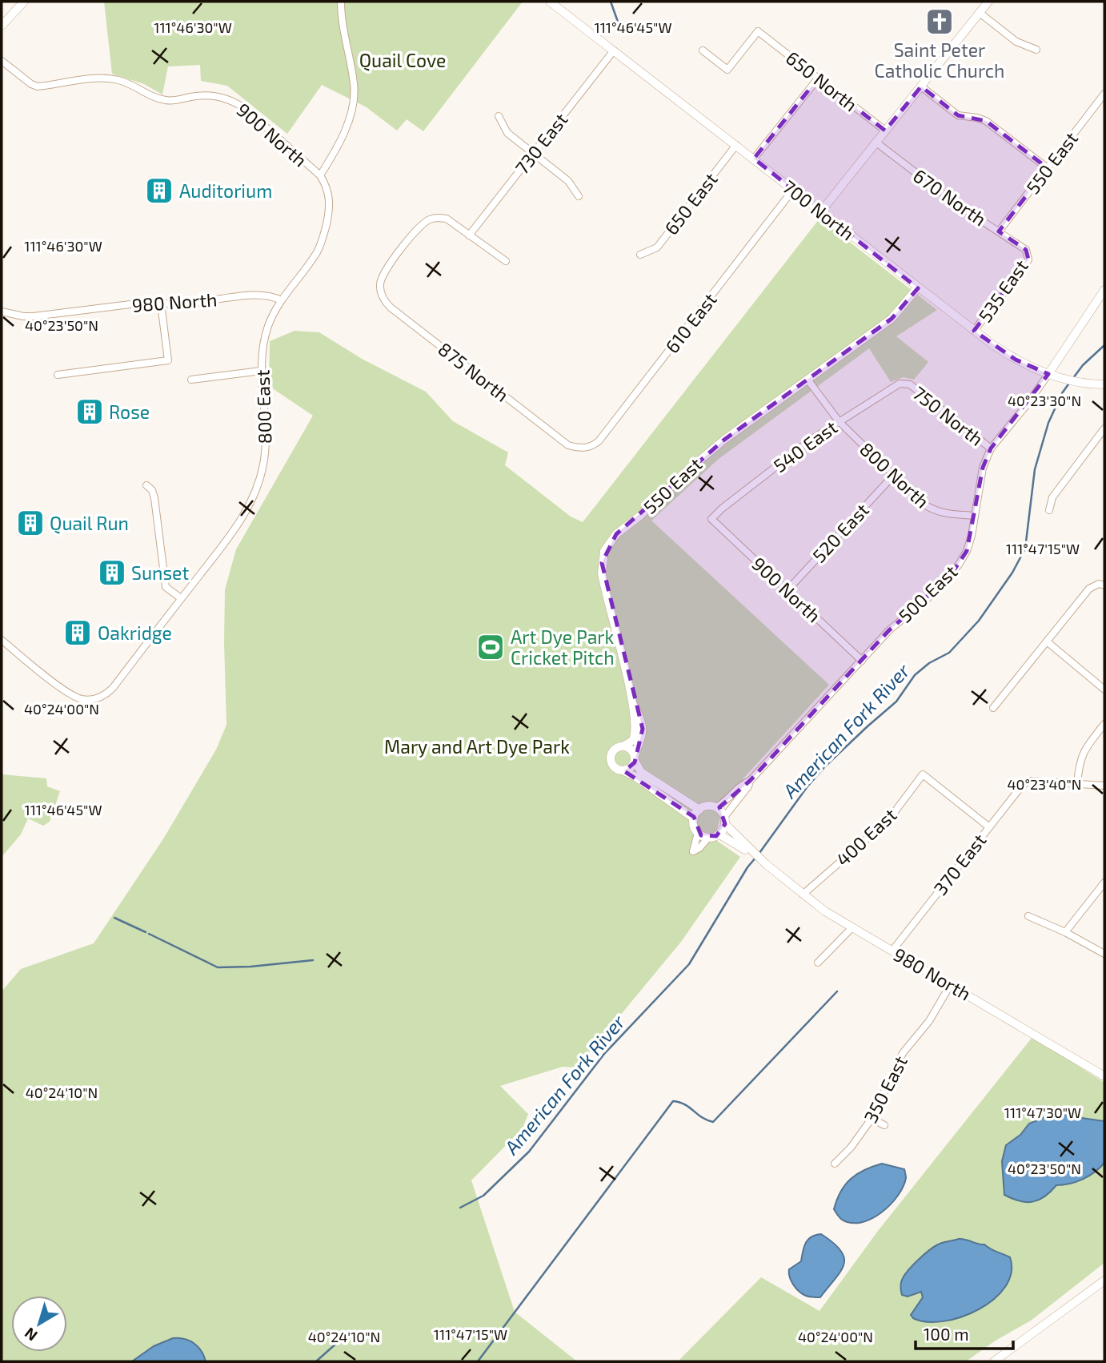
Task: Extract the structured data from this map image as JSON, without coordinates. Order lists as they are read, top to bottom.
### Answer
{
  "streets": {
    "street": [
      "650 North",
      "900 North",
      "730 East",
      "550 East",
      "670 North",
      "650 East",
      "700 North",
      "535 East",
      "980 North",
      "610 East",
      "875 North",
      "800 East",
      "750 North",
      "540 East",
      "800 North",
      "520 East",
      "500 East",
      "400 East",
      "370 East",
      "350 East"
    ]
  },
  "crossings": [
    ["900 North", "800 East"],
    ["900 North", "540 East"],
    ["900 North", "520 East"],
    ["900 North", "500 East"],
    ["730 East", "700 North"],
    ["730 East", "875 North"],
    ["550 East", "670 North"],
    ["550 East", "700 North"],
    ["550 East", "800 North"],
    ["670 North", "535 East"],
    ["650 East", "700 North"],
    ["700 North", "535 East"],
    ["700 North", "610 East"],
    ["700 North", "500 East"],
    ["980 North", "800 East"],
    ["980 North", "500 East"],
    ["980 North", "400 East"],
    ["980 North", "370 East"],
    ["980 North", "350 East"],
    ["610 East", "875 North"],
    ["750 North", "540 East"],
    ["750 North", "500 East"],
    ["540 East", "800 North"],
    ["800 North", "520 East"],
    ["800 North", "500 East"],
    ["400 East", "370 East"]
  ],
  "water": ["American Fork River"],
  "parks": ["Quail Cove", "Mary and Art Dye Park"],
  "places": {
    "church": ["Saint Peter Catholic Church"],
    "building": [
      "Auditorium",
      "Rose",
      "Quail Run",
      "Sunset",
      "Oakridge"
    ],
    "sports": ["Art Dye Park Cricket Pitch"]
  },
  "scale_bar": "100 m",
  "north": "bottom left",
  "coordinates": [
    "111°46'30\"W",
    "111°46'45\"W",
    "40°23'50\"N",
    "40°23'30\"N",
    "111°47'15\"W",
    "40°24'00\"N",
    "40°23'40\"N",
    "40°24'10\"N",
    "111°47'30\"W"
  ]
}
